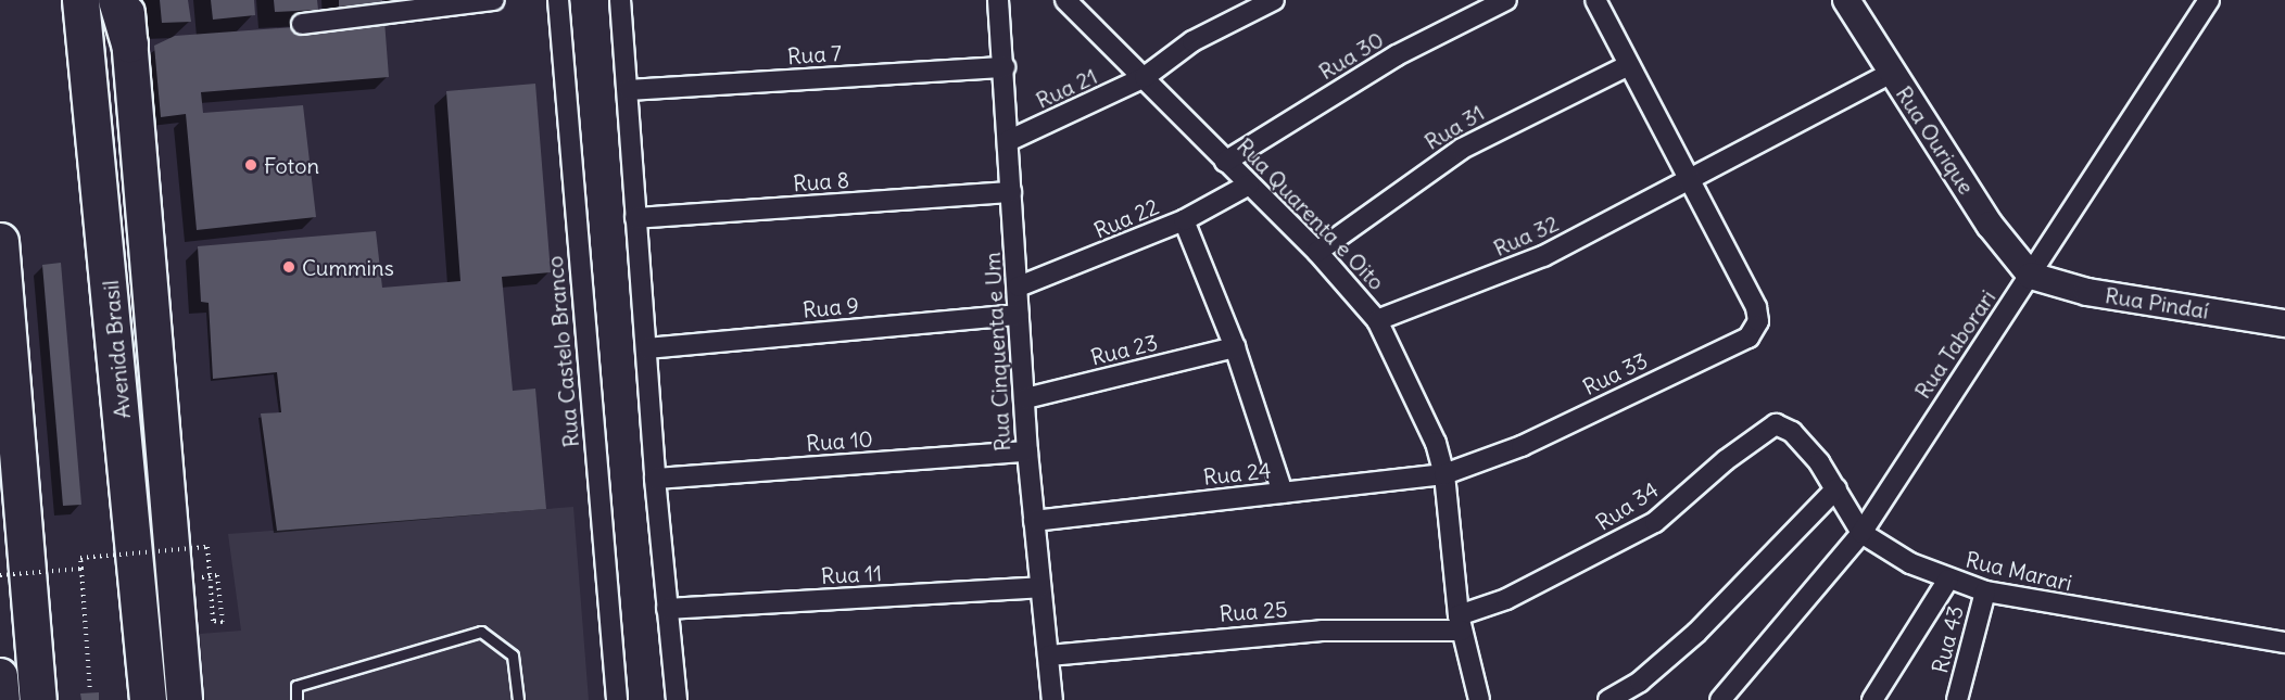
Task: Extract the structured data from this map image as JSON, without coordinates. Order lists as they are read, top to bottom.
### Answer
{
  "streets": {
    "highway": ["Avenida Brasil"],
    "street": [
      "Rua 7",
      "Rua 30",
      "Rua 21",
      "Rua 31",
      "Rua Ourique",
      "Rua 8",
      "Rua Quarenta e Oito",
      "Rua 22",
      "Rua 32",
      "Rua Pindaí",
      "Rua 9",
      "Rua Taborari",
      "Rua 23",
      "Rua Castelo Branco",
      "Rua Cinquenta e Um",
      "Rua 33",
      "Rua 10",
      "Rua 24",
      "Rua 34",
      "Rua Marari",
      "Rua 11",
      "Rua 25",
      "Rua 43"
    ]
  },
  "crossings": [
    ["Rua 7", "Rua Cinquenta e Um"],
    ["Rua 30", "Rua Quarenta e Oito"],
    ["Rua 21", "Rua Quarenta e Oito"],
    ["Rua 21", "Rua Cinquenta e Um"],
    ["Rua 31", "Rua Quarenta e Oito"],
    ["Rua Ourique", "Rua 32"],
    ["Rua Ourique", "Rua Pindaí"],
    ["Rua Ourique", "Rua Taborari"],
    ["Rua 8", "Rua Cinquenta e Um"],
    ["Rua Quarenta e Oito", "Rua 22"],
    ["Rua Quarenta e Oito", "Rua 32"],
    ["Rua Quarenta e Oito", "Rua 33"],
    ["Rua Quarenta e Oito", "Rua 24"],
    ["Rua Quarenta e Oito", "Rua 34"],
    ["Rua Quarenta e Oito", "Rua 25"],
    ["Rua 22", "Rua Cinquenta e Um"],
    ["Rua 32", "Rua 33"],
    ["Rua Pindaí", "Rua Taborari"],
    ["Rua 9", "Rua Cinquenta e Um"],
    ["Rua Taborari", "Rua Marari"],
    ["Rua 23", "Rua Cinquenta e Um"],
    ["Rua Cinquenta e Um", "Rua 10"],
    ["Rua Cinquenta e Um", "Rua 24"],
    ["Rua Cinquenta e Um", "Rua 11"],
    ["Rua Cinquenta e Um", "Rua 25"],
    ["Rua 33", "Rua 24"],
    ["Rua 34", "Rua Marari"],
    ["Rua 34", "Rua 25"],
    ["Rua Marari", "Rua 43"]
  ],
  "places": ["Foton", "Cummins"]
}
